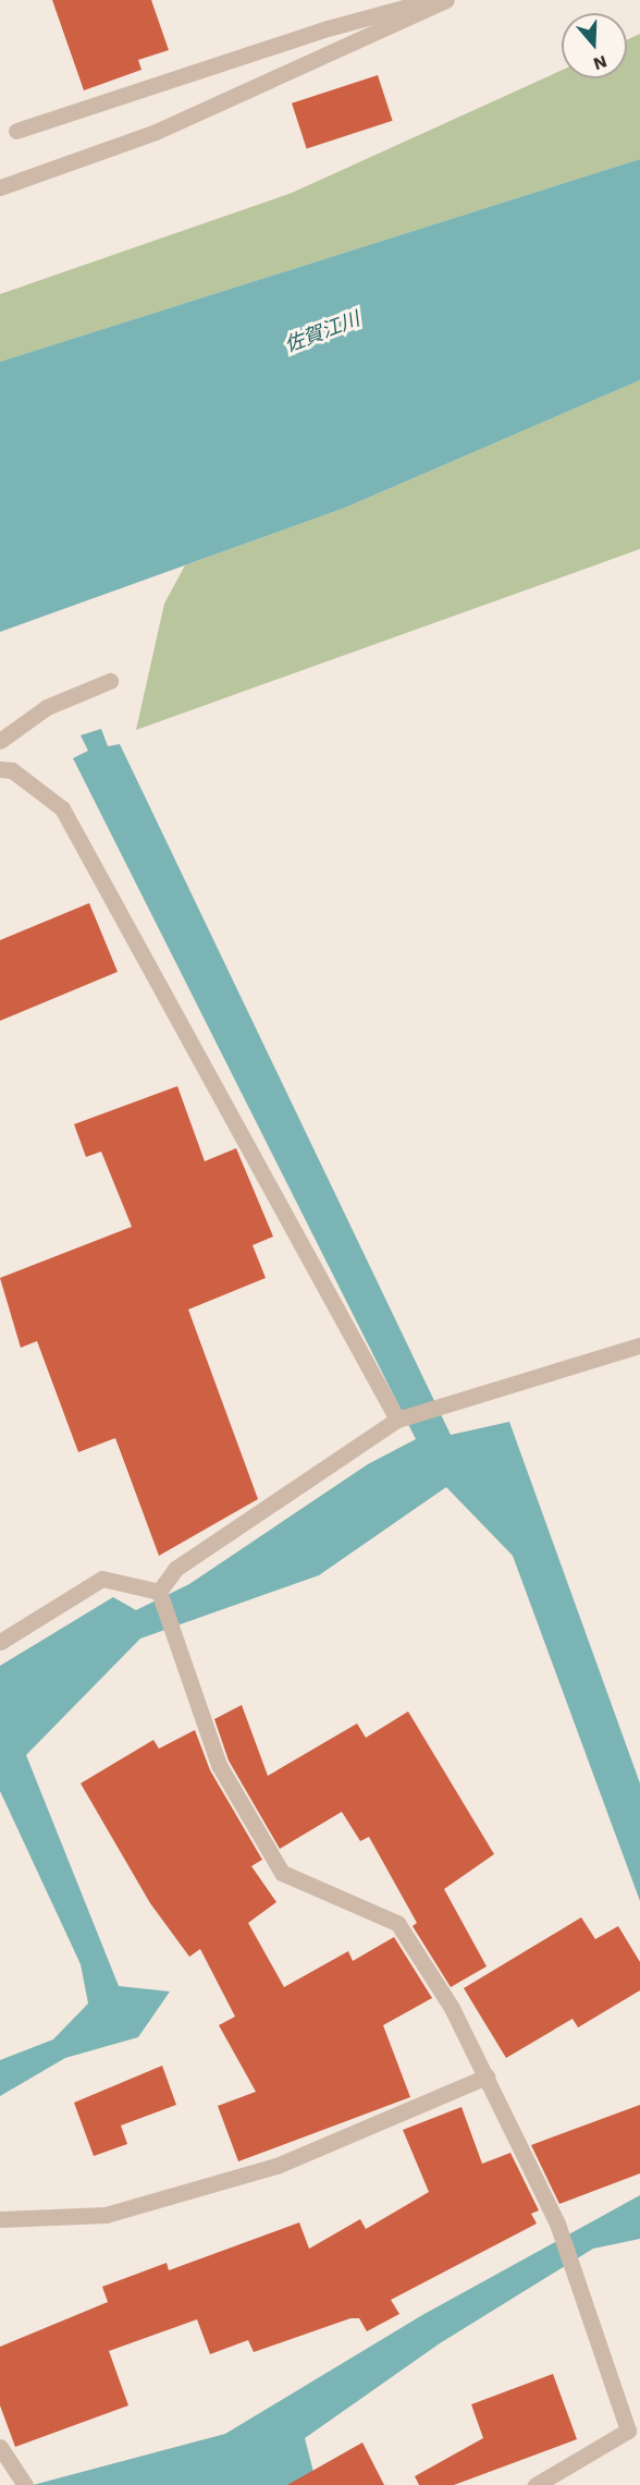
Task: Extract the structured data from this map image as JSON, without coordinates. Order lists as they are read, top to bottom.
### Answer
{
  "water": ["佐賀江川"],
  "north": "bottom"
}
